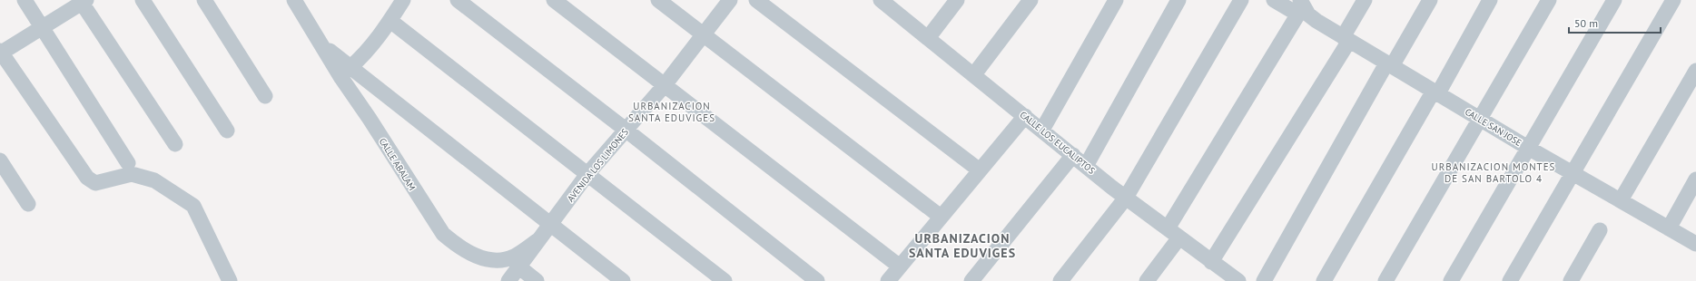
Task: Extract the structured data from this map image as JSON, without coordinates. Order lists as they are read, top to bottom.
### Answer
{
  "streets": {
    "street": [
      "CALLE SAN JOSE",
      "CALLE LOS EUCALIPTOS",
      "CALLE ABALAM",
      "AVENIDA LOS LIMONES"
    ]
  },
  "crossings": [
    ["CALLE ABALAM", "AVENIDA LOS LIMONES"]
  ],
  "districts": ["URBANIZACION SANTA EDUVIGES", "URBANIZACION MONTES DE SAN BARTOLO 4", "URBANIZACION SANTA EDUVIGES"],
  "scale_bar": "50 m"
}
